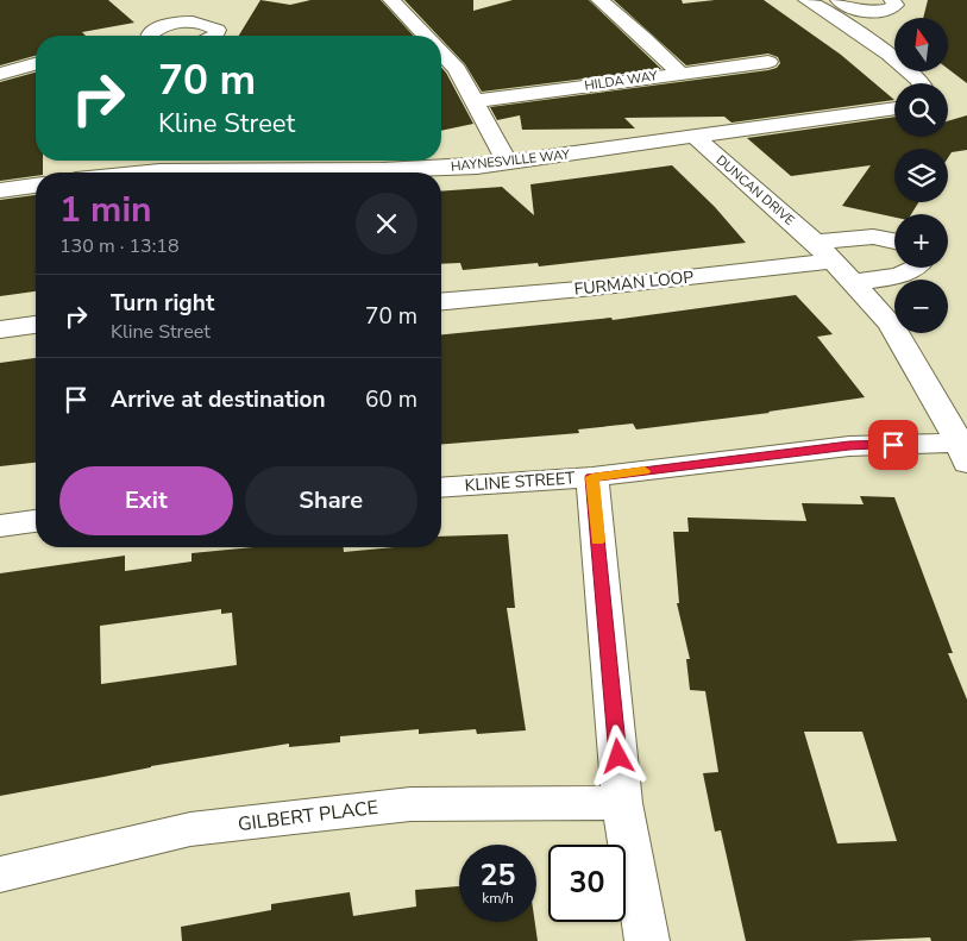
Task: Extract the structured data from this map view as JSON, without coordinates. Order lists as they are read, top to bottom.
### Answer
{
  "streets": {
    "street": [
      "HILDA WAY",
      "HAYNESVILLE WAY",
      "DUNCAN DRIVE",
      "FURMAN LOOP",
      "KLINE STREET",
      "GILBERT PLACE"
    ]
  },
  "crossings": [
    ["HAYNESVILLE WAY", "DUNCAN DRIVE"],
    ["DUNCAN DRIVE", "FURMAN LOOP"],
    ["DUNCAN DRIVE", "KLINE STREET"]
  ],
  "north": "top",
  "page": {
    "map_buttons": ["+", "−"],
    "turn": ["70 m", "Kline Street"],
    "heading": ["1 min", "130 m · 13:18"],
    "list": [
      {
        "name": "Turn right",
        "note": "Kline Street",
        "value": "70 m"
      },
      {
        "name": "Arrive at destination",
        "value": "60 m"
      }
    ],
    "buttons": ["Exit", "Share"],
    "speed": "25 km/h",
    "limit": "30"
  }
}
